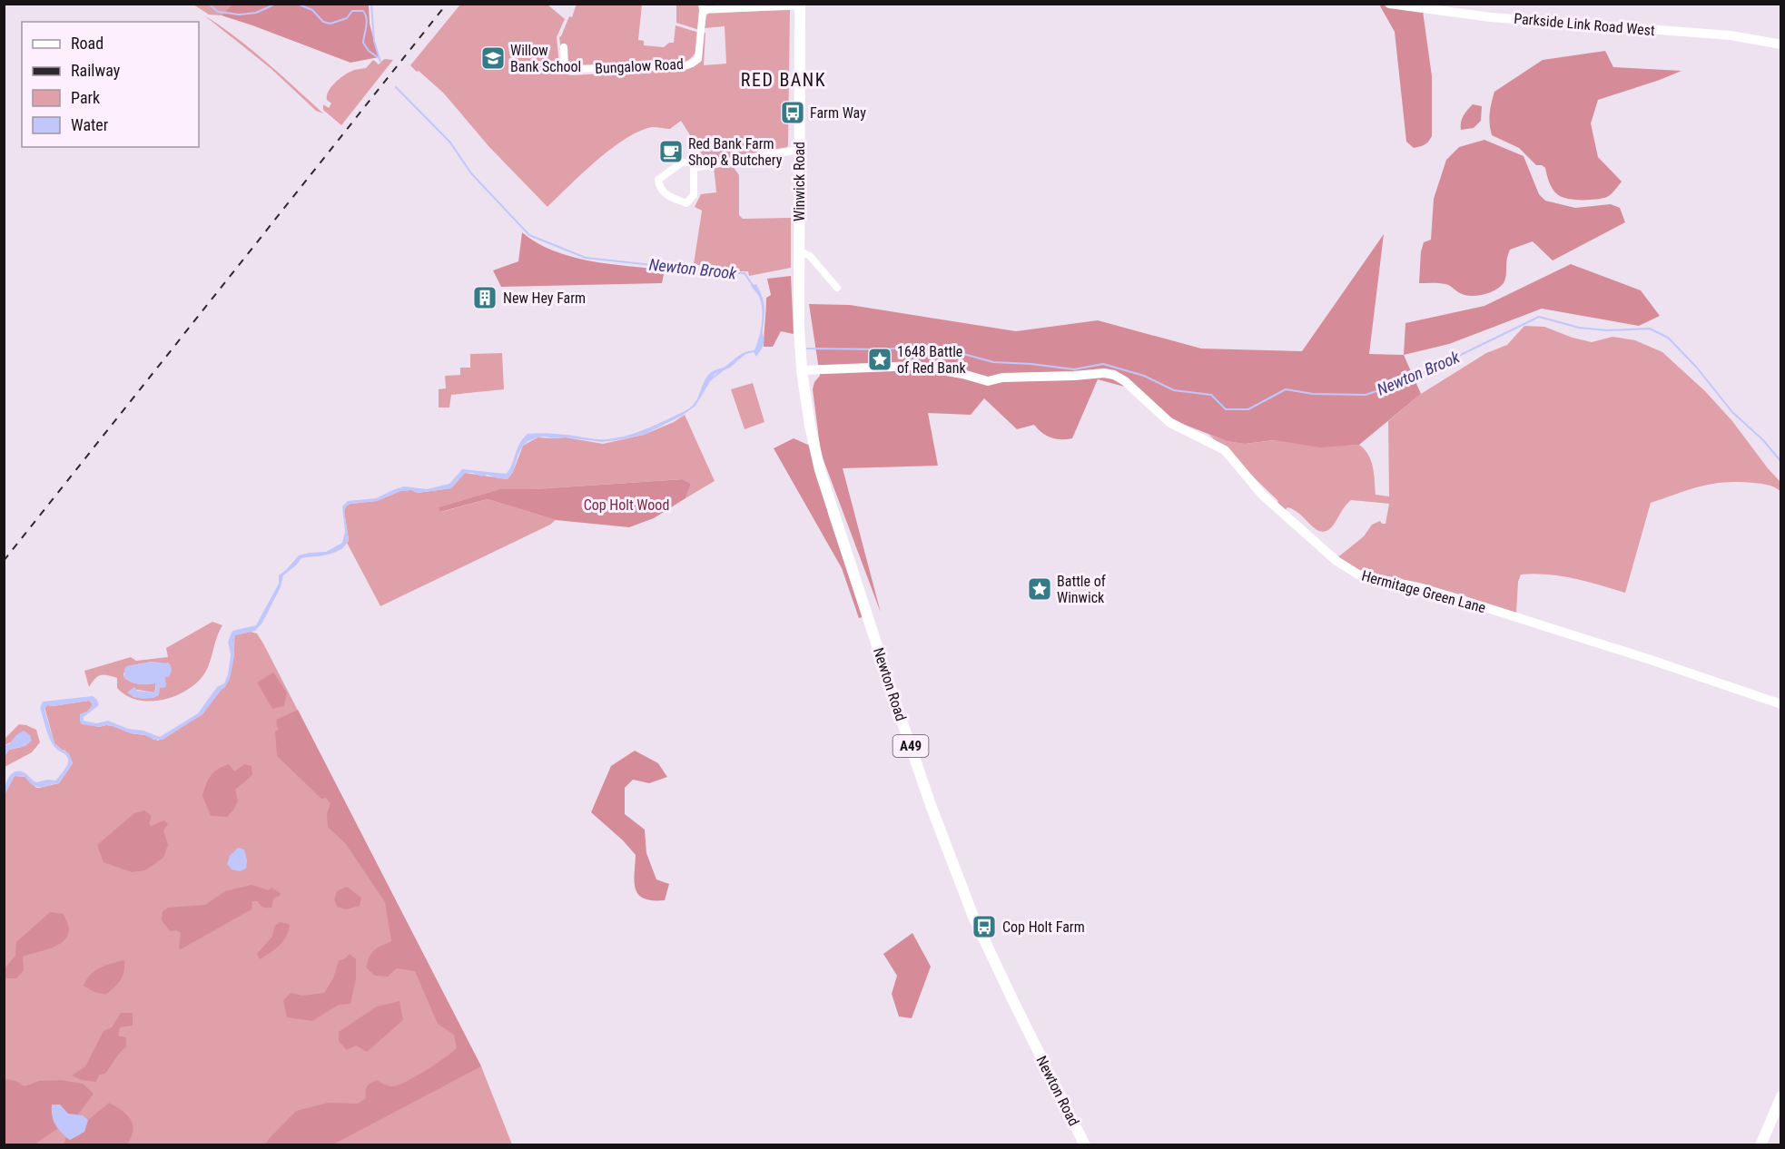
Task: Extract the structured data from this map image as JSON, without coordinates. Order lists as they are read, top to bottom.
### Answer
{
  "streets": {
    "main road": ["Winwick Road", "Newton Road", "A49"],
    "street": ["Parkside Link Road West", "Bungalow Road", "Hermitage Green Lane"]
  },
  "crossings": [
    ["Winwick Road", "Newton Road"],
    ["Hermitage Green Lane", "Newton Road"]
  ],
  "districts": ["RED BANK"],
  "water": ["Newton Brook"],
  "parks": ["Cop Holt Wood"],
  "places": {
    "school or university": ["Willow Bank School"],
    "bus stop": ["Farm Way", "Cop Holt Farm"],
    "cafe": ["Red Bank Farm Shop & Butchery"],
    "building": ["New Hey Farm"],
    "place": ["1648 Battle of Red Bank", "Battle of Winwick"]
  },
  "legend": [
    "Road",
    "Railway",
    "Park",
    "Water"
  ]
}
